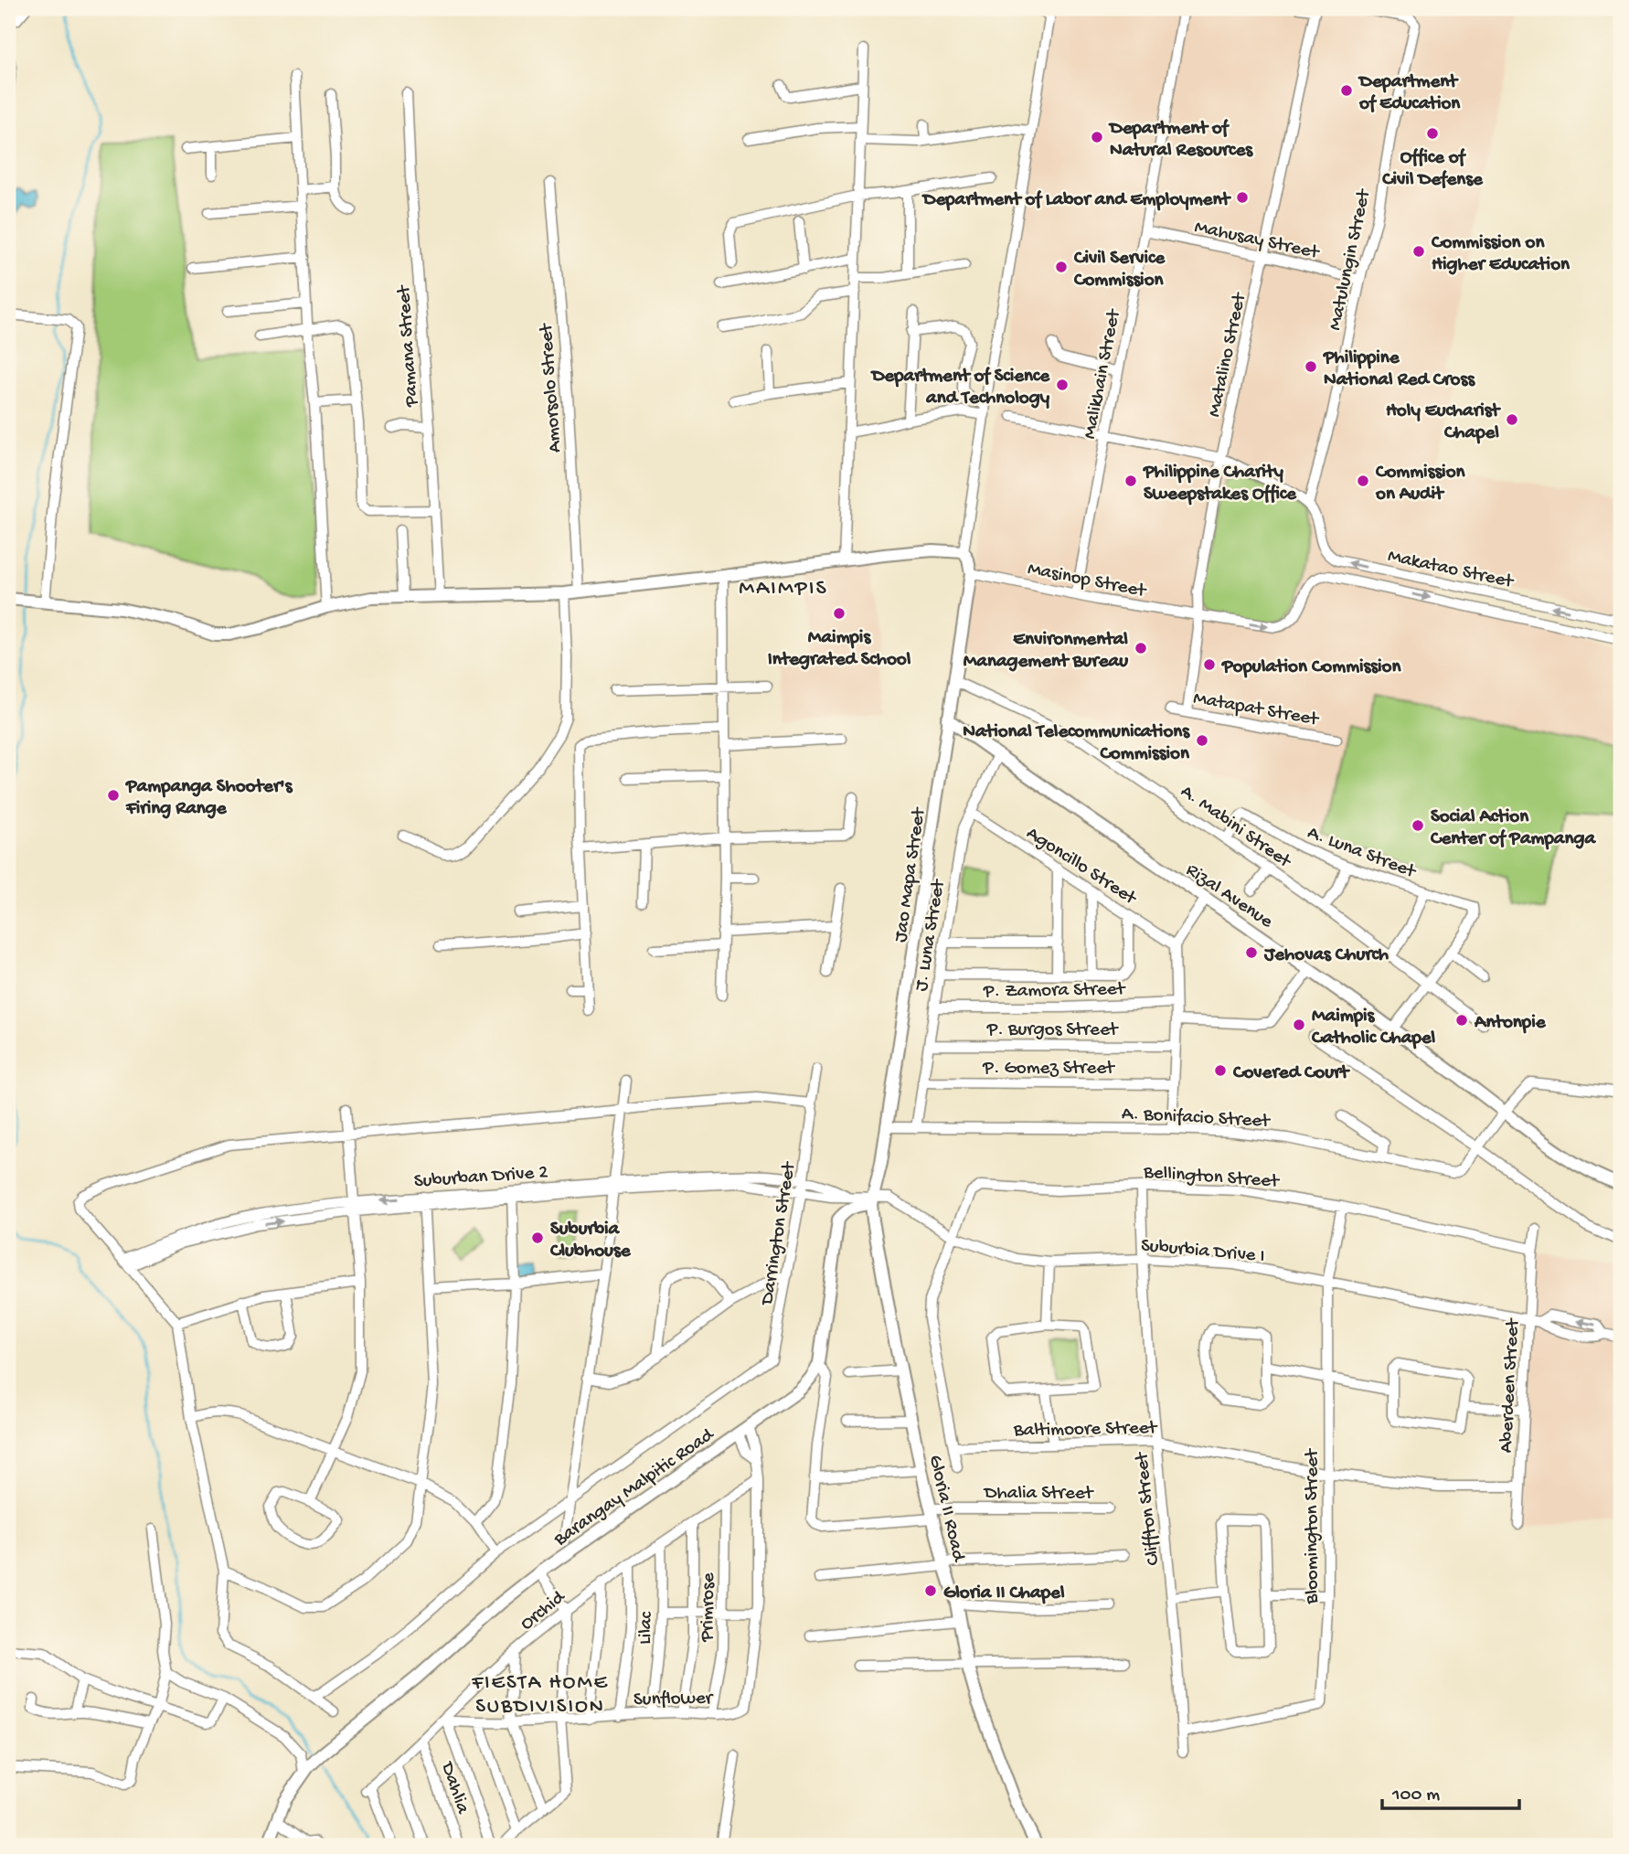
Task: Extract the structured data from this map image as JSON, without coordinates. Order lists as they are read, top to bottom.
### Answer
{
  "streets": {
    "street": [
      "Mahusay Street",
      "Matulungin Street",
      "Pamana Street",
      "Matalino Street",
      "Malikhain Street",
      "Amorsolo Street",
      "Makatao Street",
      "Masinop Street",
      "Matapat Street",
      "A. Mabini Street",
      "A. Luna Street",
      "Agoncillo Street",
      "Jao Mapa Street",
      "Rizal Avenue",
      "J. Luna Street",
      "P. Zamora Street",
      "P. Burgos Street",
      "P. Gomez Street",
      "A. Bonifacio Street",
      "Suburban Drive 2",
      "Bellington Street",
      "Darrington Street",
      "Suburbia Drive I",
      "Aberdeen Street",
      "Baltimoore Street",
      "Barangay Malpitic Road",
      "Dhalia Street",
      "Gloria II Road",
      "Cliffton Street",
      "Bloomington Street",
      "Primrose",
      "Orchid",
      "Lilac",
      "Sunflower",
      "Dahlia"
    ]
  },
  "crossings": [
    ["Mahusay Street", "Matulungin Street"],
    ["Mahusay Street", "Matalino Street"],
    ["Mahusay Street", "Malikhain Street"],
    ["Matulungin Street", "Makatao Street"],
    ["Matalino Street", "Masinop Street"],
    ["Matalino Street", "Matapat Street"],
    ["Malikhain Street", "Masinop Street"],
    ["Makatao Street", "Masinop Street"],
    ["Masinop Street", "Jao Mapa Street"],
    ["A. Mabini Street", "A. Luna Street"],
    ["A. Mabini Street", "Jao Mapa Street"],
    ["Agoncillo Street", "J. Luna Street"],
    ["Jao Mapa Street", "Rizal Avenue"],
    ["Jao Mapa Street", "A. Bonifacio Street"],
    ["Jao Mapa Street", "Suburban Drive 2"],
    ["Jao Mapa Street", "Suburbia Drive I"],
    ["Jao Mapa Street", "Barangay Malpitic Road"],
    ["Jao Mapa Street", "Gloria II Road"],
    ["Rizal Avenue", "J. Luna Street"],
    ["Rizal Avenue", "A. Bonifacio Street"],
    ["J. Luna Street", "P. Zamora Street"],
    ["J. Luna Street", "P. Burgos Street"],
    ["J. Luna Street", "P. Gomez Street"],
    ["J. Luna Street", "A. Bonifacio Street"],
    ["Suburban Drive 2", "Darrington Street"],
    ["Suburban Drive 2", "Suburbia Drive I"],
    ["Suburban Drive 2", "Barangay Malpitic Road"],
    ["Suburban Drive 2", "Gloria II Road"],
    ["Bellington Street", "Suburbia Drive I"],
    ["Bellington Street", "Aberdeen Street"],
    ["Bellington Street", "Baltimoore Street"],
    ["Bellington Street", "Cliffton Street"],
    ["Bellington Street", "Bloomington Street"],
    ["Suburbia Drive I", "Aberdeen Street"],
    ["Suburbia Drive I", "Barangay Malpitic Road"],
    ["Suburbia Drive I", "Gloria II Road"],
    ["Suburbia Drive I", "Cliffton Street"],
    ["Suburbia Drive I", "Bloomington Street"],
    ["Aberdeen Street", "Baltimoore Street"],
    ["Baltimoore Street", "Cliffton Street"],
    ["Baltimoore Street", "Bloomington Street"],
    ["Barangay Malpitic Road", "Gloria II Road"],
    ["Dhalia Street", "Gloria II Road"],
    ["Cliffton Street", "Bloomington Street"],
    ["Primrose", "Orchid"],
    ["Primrose", "Sunflower"],
    ["Orchid", "Lilac"],
    ["Orchid", "Sunflower"],
    ["Orchid", "Dahlia"],
    ["Lilac", "Sunflower"]
  ],
  "districts": ["MAIMPIS", "FIESTA HOME SUBDIVISION"],
  "places": [
    "Department of Education",
    "Office of Civil Defense",
    "Department of Natural Resources",
    "Department of Labor and Employment",
    "Commission on Higher Education",
    "Civil Service Commission",
    "Philippine National Red Cross",
    "Department of Science and Technology",
    "Holy Eucharist Chapel",
    "Philippine Charity Sweepstakes Office",
    "Commission on Audit",
    "Maimpis Integrated School",
    "Environmental Management Bureau",
    "Population Commission",
    "National Telecommunications Commission",
    "Pampanga Shooter's Firing Range",
    "Social Action Center of Pampanga",
    "Jehovas Church",
    "Antonpie",
    "Maimpis Catholic Chapel",
    "Covered Court",
    "Suburbia Clubhouse",
    "Gloria II Chapel"
  ],
  "scale_bar": "100 m"
}
